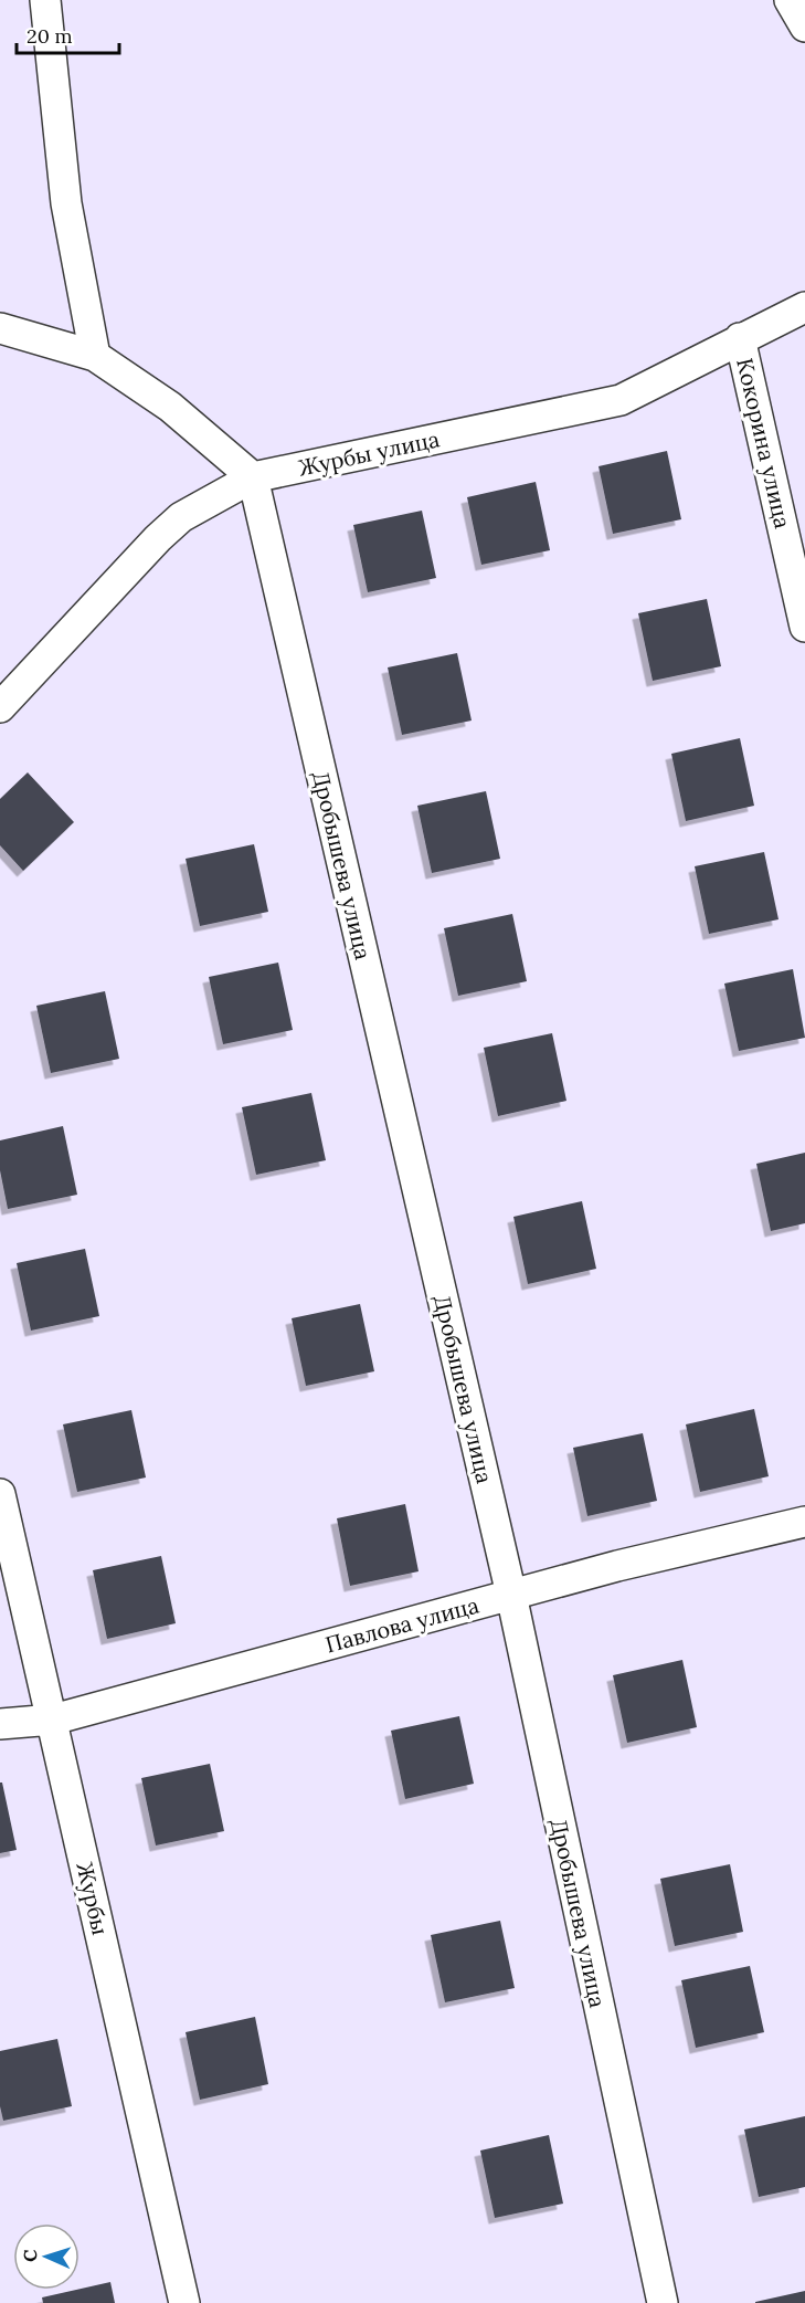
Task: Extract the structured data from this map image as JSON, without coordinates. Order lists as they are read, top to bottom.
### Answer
{
  "streets": {
    "street": [
      "Кокорина улица",
      "Журбы улица",
      "Дробышева улица",
      "Павлова улица",
      "Журбы"
    ]
  },
  "crossings": [
    ["Кокорина улица", "Журбы улица"],
    ["Журбы улица", "Дробышева улица"],
    ["Дробышева улица", "Павлова улица"],
    ["Павлова улица", "Журбы"]
  ],
  "scale_bar": "20 m",
  "north": "left"
}
